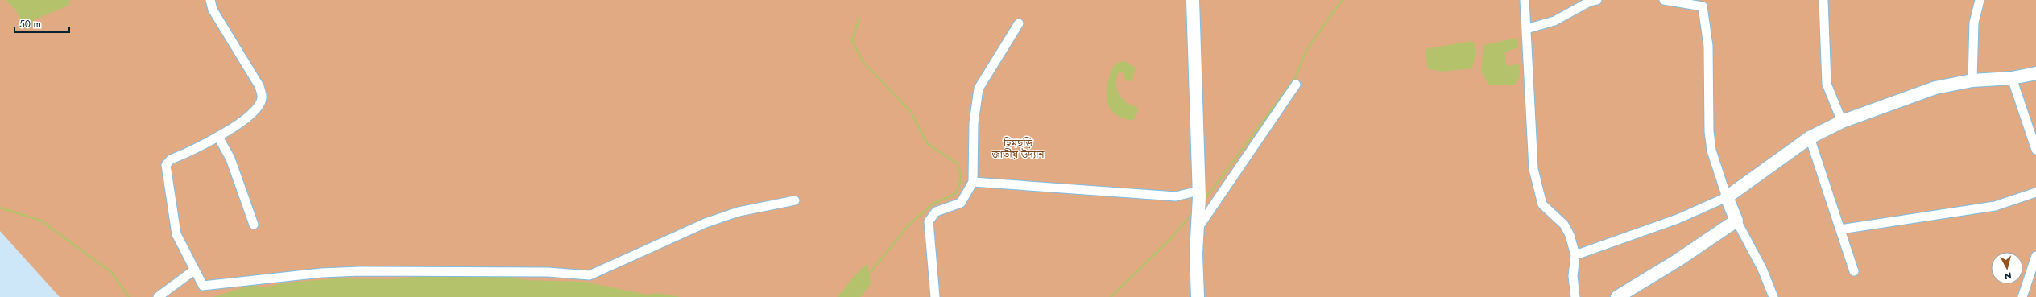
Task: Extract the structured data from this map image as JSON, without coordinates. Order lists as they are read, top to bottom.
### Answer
{
  "parks": ["হিমছড়ি জাতীয় উদ্যান"],
  "scale_bar": "50 m",
  "north": "bottom"
}
